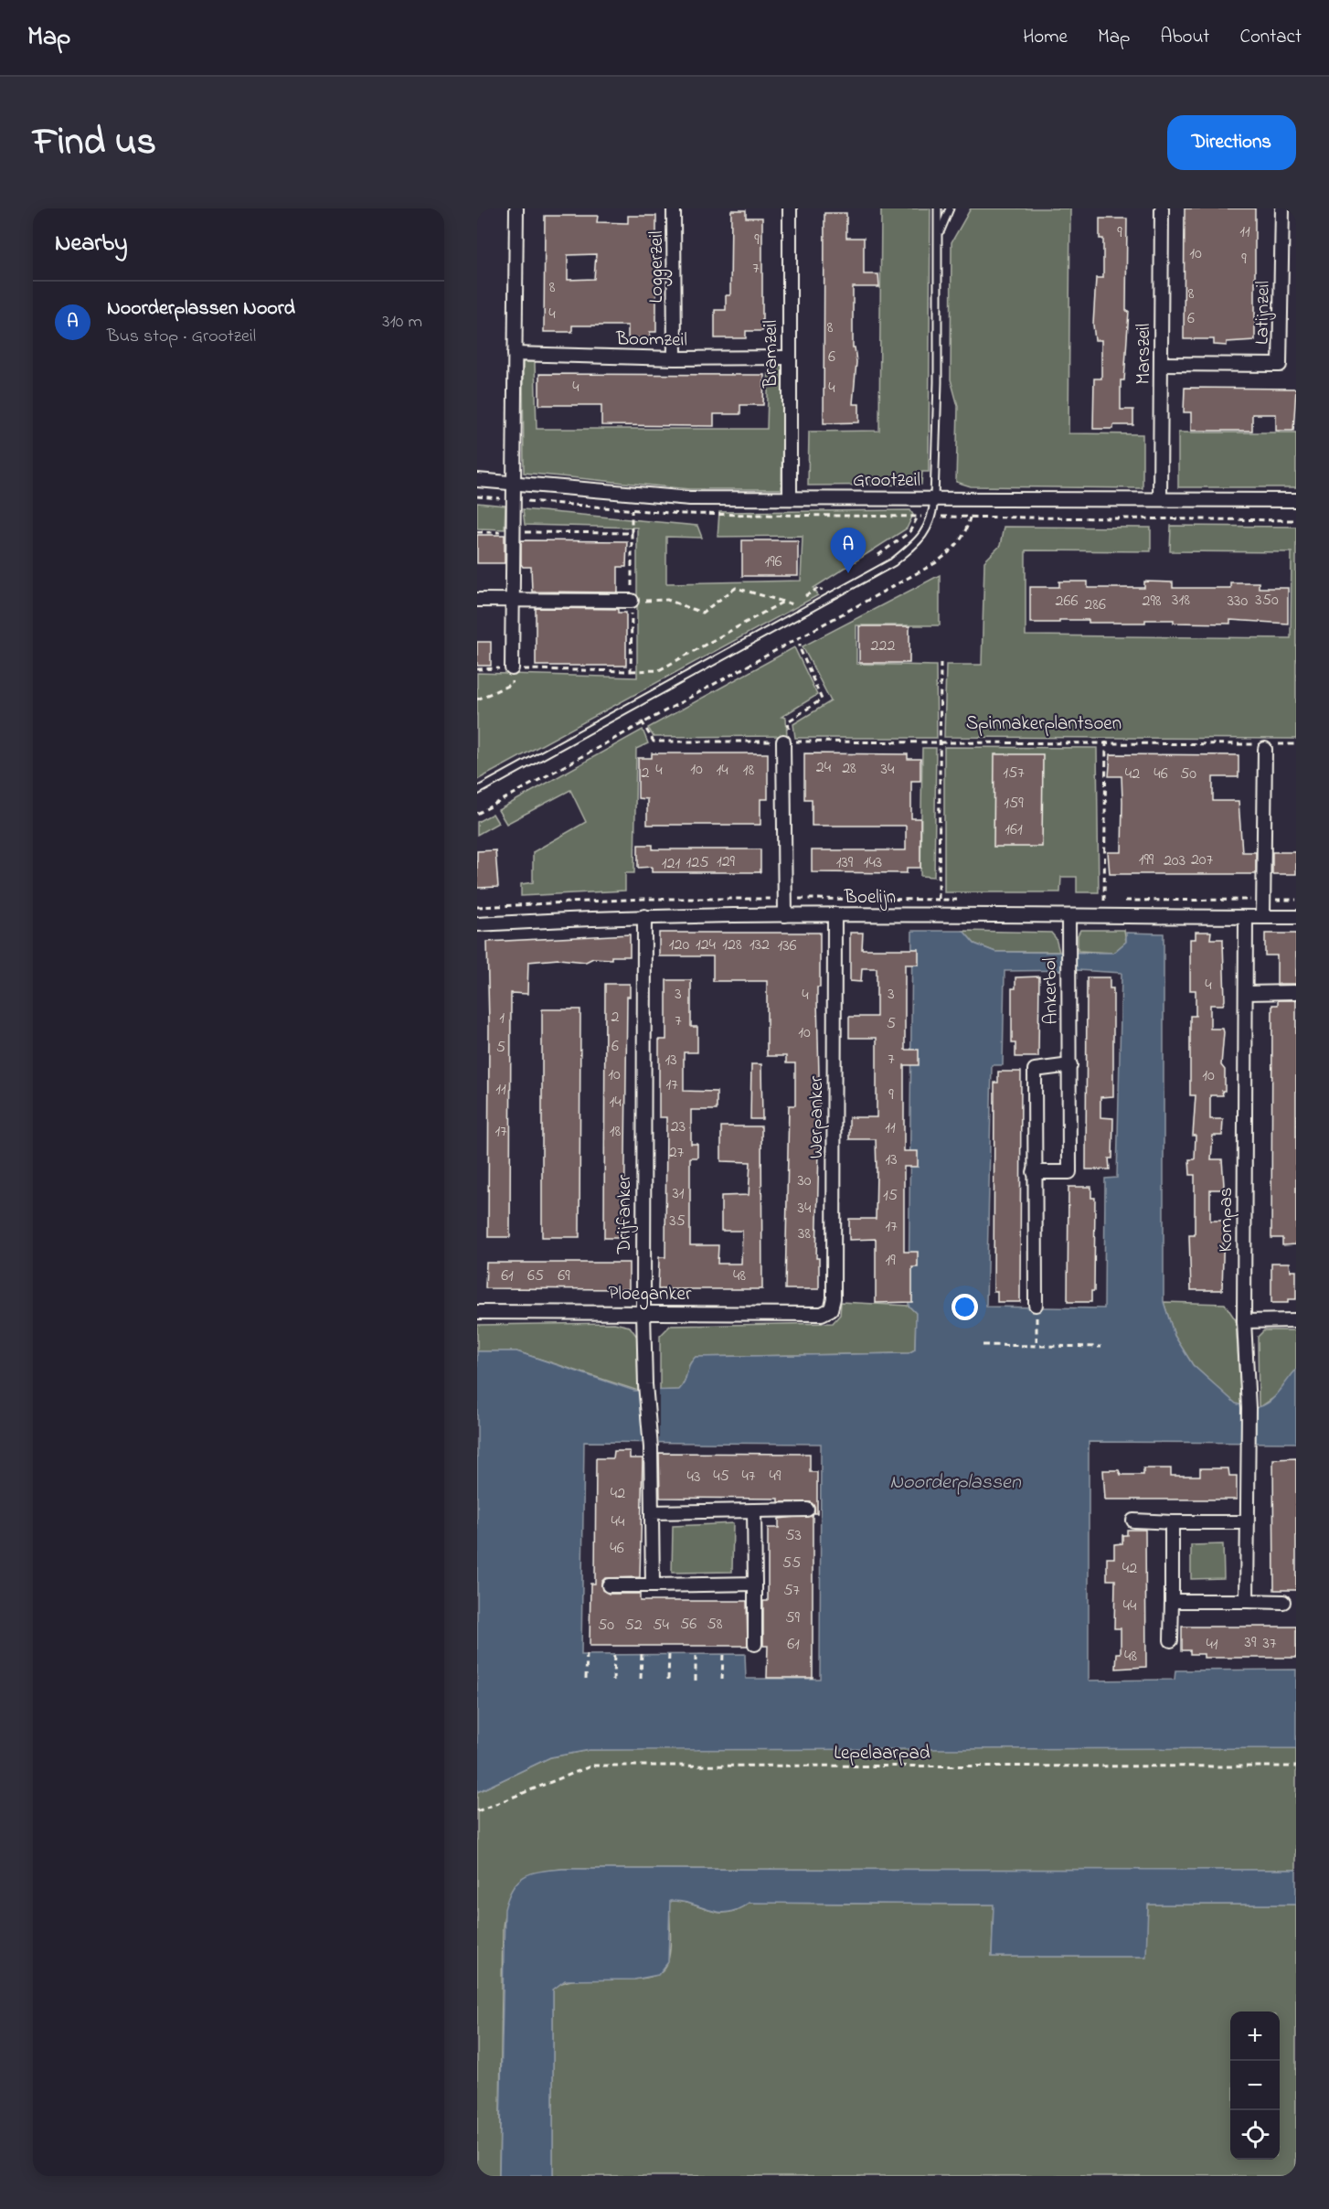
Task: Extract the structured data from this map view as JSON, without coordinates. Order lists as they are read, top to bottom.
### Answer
{
  "streets": {
    "street": [
      "Loggerzeil",
      "Latijnzeil",
      "Boomzeil",
      "Bramzeil",
      "Marszeil",
      "Grootzeil",
      "Boelijn",
      "Ankerbol",
      "Werpanker",
      "Drijfanker",
      "Kompas",
      "Ploeganker"
    ],
    "path": ["Spinnakerplantsoen", "Lepelaarpad"]
  },
  "crossings": [
    ["Loggerzeil", "Boomzeil"],
    ["Latijnzeil", "Marszeil"],
    ["Boomzeil", "Bramzeil"],
    ["Bramzeil", "Grootzeil"],
    ["Marszeil", "Grootzeil"],
    ["Boelijn", "Ankerbol"],
    ["Boelijn", "Werpanker"],
    ["Boelijn", "Drijfanker"],
    ["Boelijn", "Kompas"],
    ["Werpanker", "Ploeganker"],
    ["Drijfanker", "Ploeganker"]
  ],
  "water": ["Noorderplassen"],
  "house_numbers": [
    "11",
    "9",
    "9",
    "10",
    "9",
    "7",
    "8",
    "8",
    "4",
    "6",
    "8",
    "6",
    "4",
    "4",
    "196",
    "318",
    "350",
    "266",
    "298",
    "330",
    "286",
    "222",
    "24",
    "28",
    "10",
    "34",
    "4",
    "14",
    "18",
    "2",
    "157",
    "42",
    "46",
    "50",
    "159",
    "161",
    "199",
    "207",
    "203",
    "129",
    "125",
    "139",
    "143",
    "121",
    "120",
    "124",
    "128",
    "132",
    "136",
    "4",
    "3",
    "3",
    "4",
    "2",
    "1",
    "7",
    "5",
    "10",
    "6",
    "5",
    "7",
    "13",
    "10",
    "10",
    "17",
    "11",
    "9",
    "14",
    "23",
    "11",
    "17",
    "18",
    "27",
    "13",
    "30",
    "31",
    "15",
    "34",
    "35",
    "17",
    "38",
    "19",
    "61",
    "65",
    "69",
    "48",
    "45",
    "47",
    "49",
    "43",
    "42",
    "44",
    "53",
    "46",
    "55",
    "42",
    "57",
    "44",
    "59",
    "56",
    "58",
    "50",
    "52",
    "54",
    "39",
    "37",
    "61",
    "41",
    "48"
  ],
  "page": {
    "header": "Map",
    "nav": [
      "Home",
      "Map",
      "About",
      "Contact"
    ],
    "title": "Find us",
    "buttons": "Directions",
    "heading": "Nearby",
    "list": [
      {
        "mark": "A",
        "name": "Noorderplassen Noord",
        "note": "Bus stop · Grootzeil",
        "value": "310 m"
      }
    ],
    "pins": "A",
    "map_buttons": ["+", "−"]
  }
}
